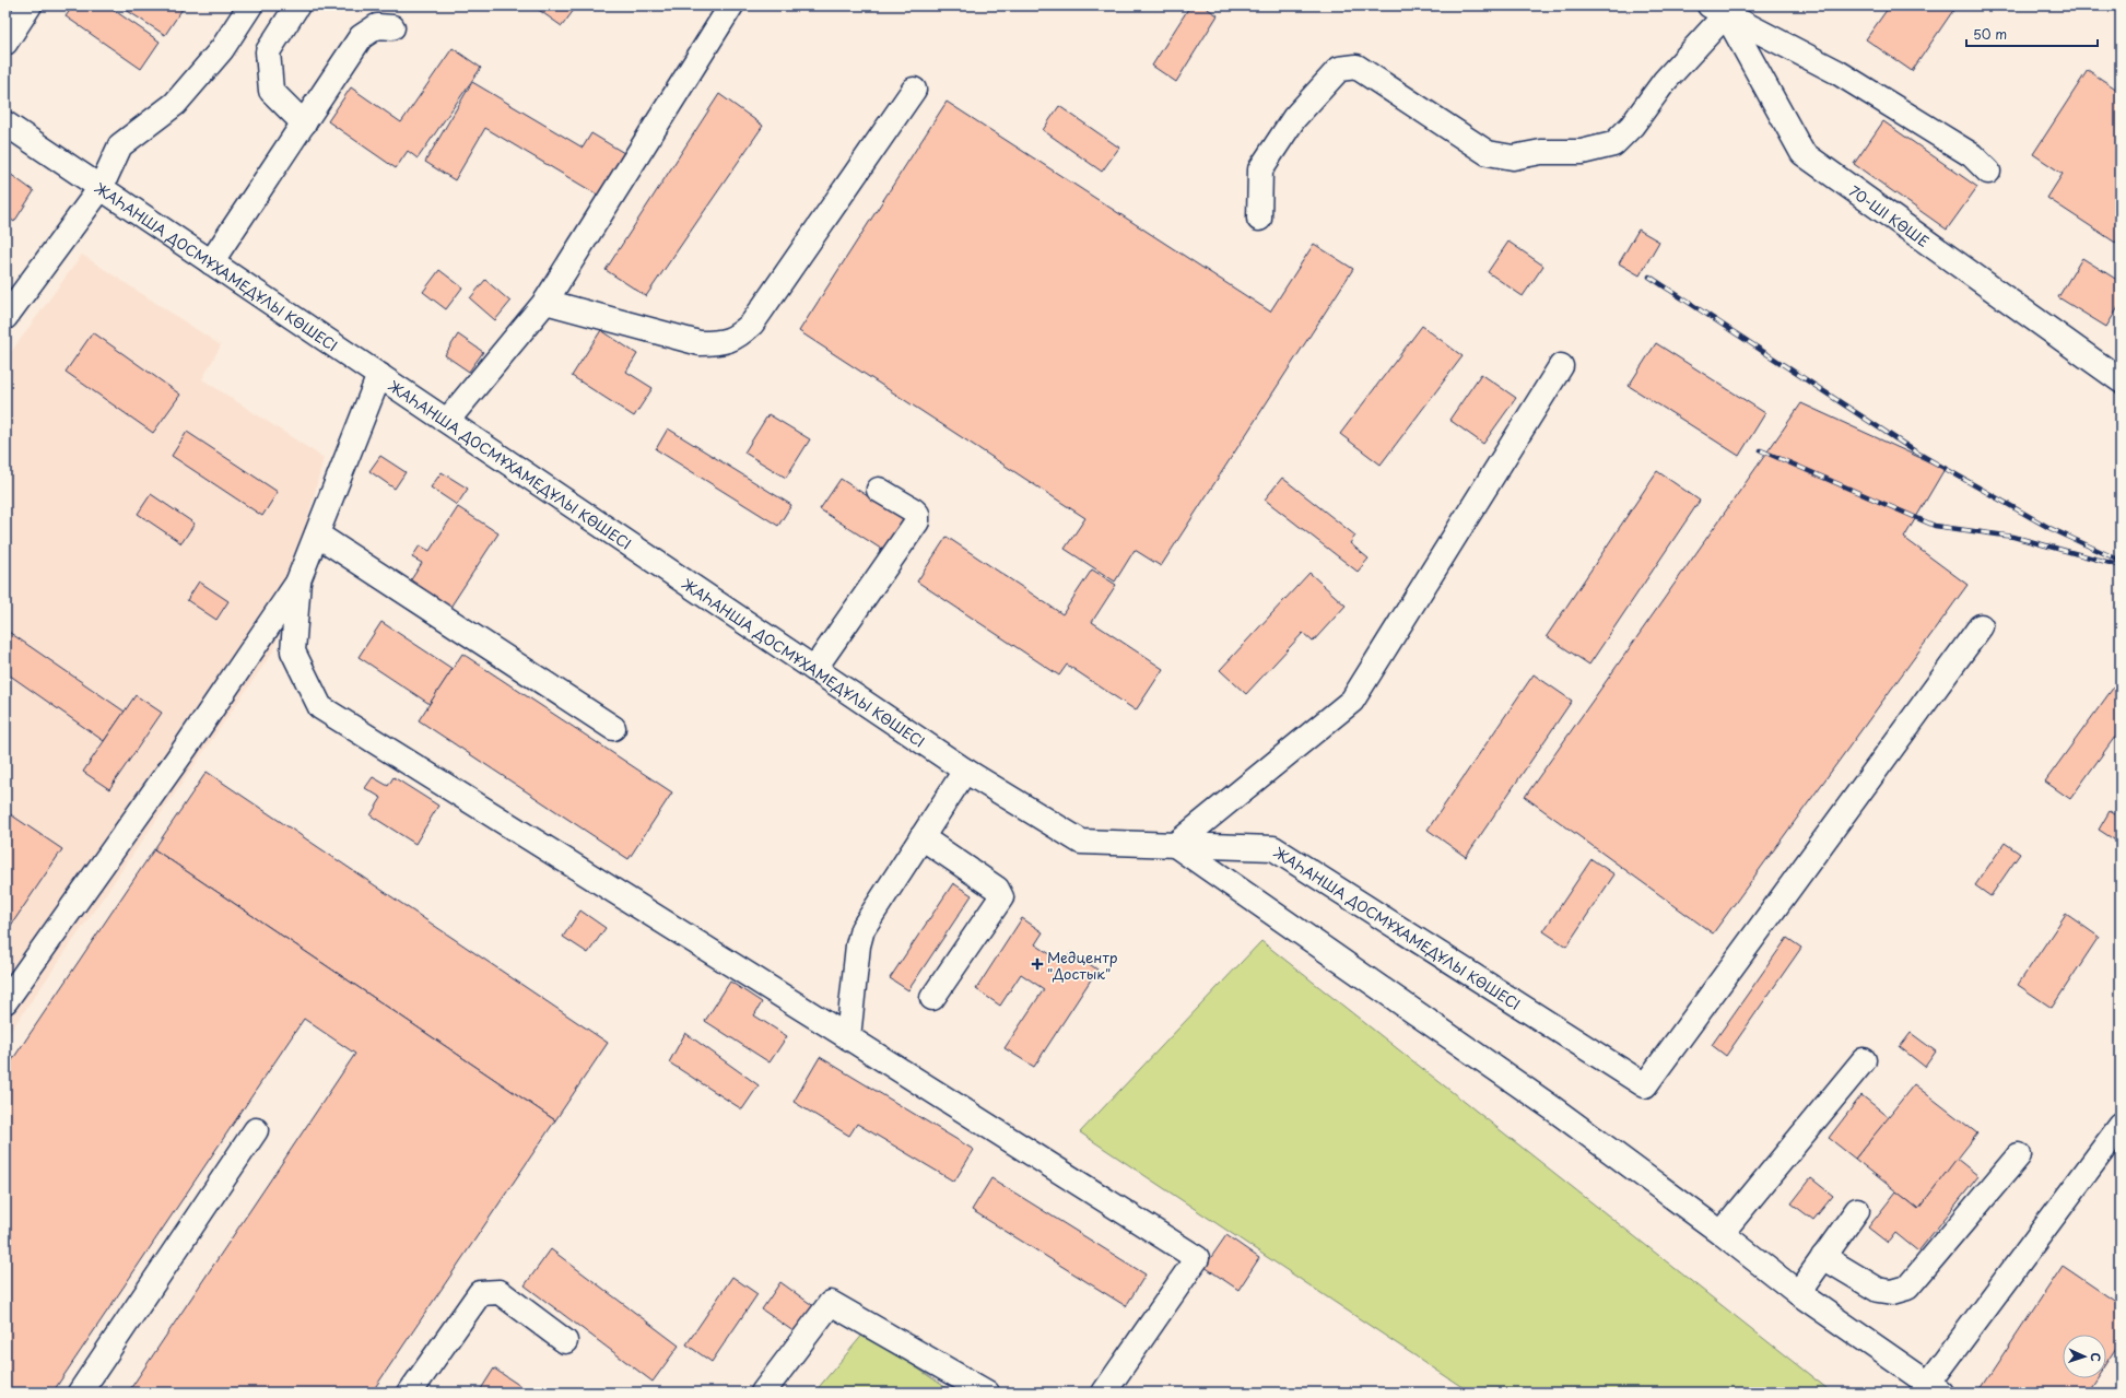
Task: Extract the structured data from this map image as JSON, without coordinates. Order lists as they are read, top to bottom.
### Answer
{
  "streets": {
    "street": ["70-ШІ КӨШЕ", "ЖАҺАНША ДОСМҰХАМЕДҰЛЫ КӨШЕСІ"]
  },
  "places": {
    "health": ["Медцентр \"Достык\""]
  },
  "scale_bar": "50 m",
  "north": "right"
}
